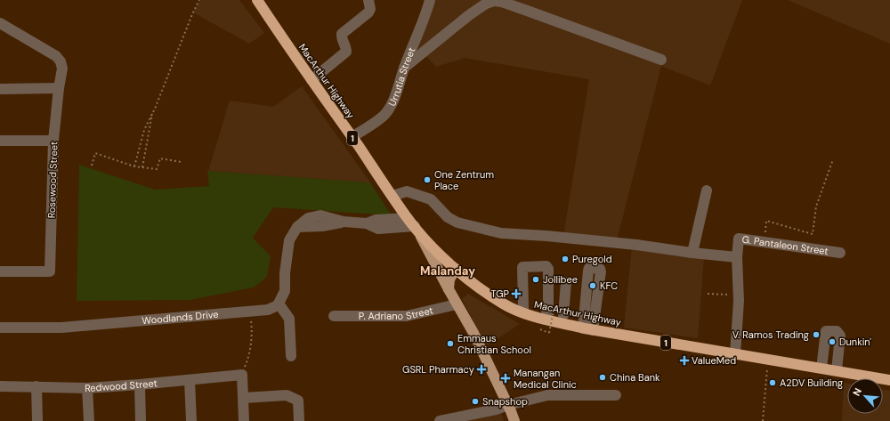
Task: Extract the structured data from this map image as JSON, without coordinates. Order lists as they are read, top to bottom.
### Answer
{
  "streets": {
    "highway": ["MacArthur Highway", "1"],
    "street": [
      "Urrutia Street",
      "Rosewood Street",
      "G. Pantaleon Street",
      "P. Adriano Street",
      "Woodlands Drive",
      "Redwood Street"
    ]
  },
  "crossings": [
    ["Urrutia Street", "MacArthur Highway"],
    ["MacArthur Highway", "G. Pantaleon Street"]
  ],
  "districts": ["Malanday"],
  "places": {
    "other": [
      "One Zentrum Place",
      "Puregold",
      "Jollibee",
      "KFC",
      "V. Ramos Trading",
      "Dunkin'",
      "Emmaus Christian School",
      "China Bank",
      "A2DV Building",
      "Snapshop"
    ],
    "health": [
      "TGP",
      "ValueMed",
      "GSRL Pharmacy",
      "Manangan Medical Clinic"
    ]
  },
  "north": "top left"
}
